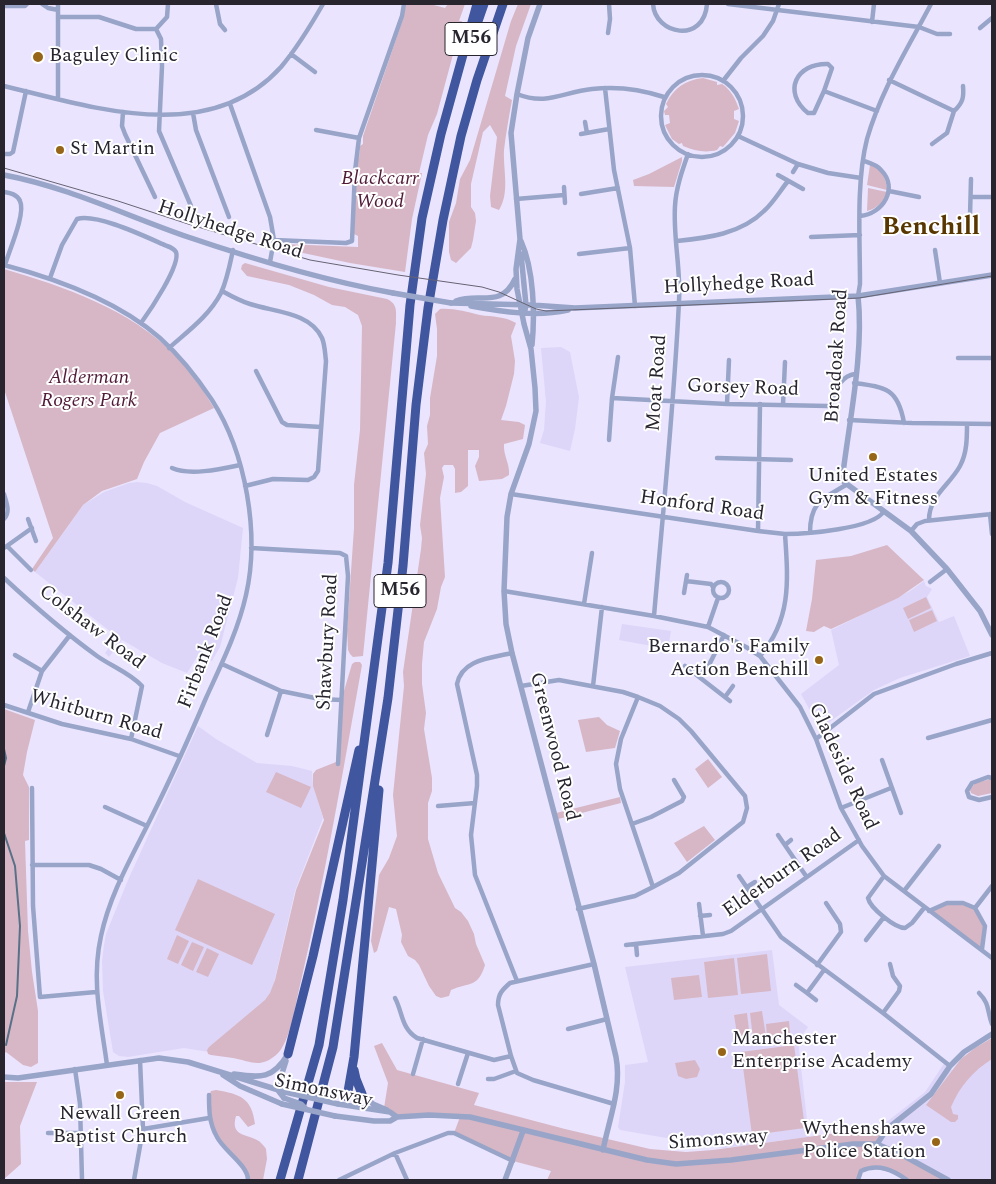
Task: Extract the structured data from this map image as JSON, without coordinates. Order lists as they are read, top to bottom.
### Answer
{
  "streets": {
    "highway": ["M56"],
    "street": [
      "Hollyhedge Road",
      "Broadoak Road",
      "Moat Road",
      "Gorsey Road",
      "Honford Road",
      "Colshaw Road",
      "Shawbury Road",
      "Firbank Road",
      "Whitburn Road",
      "Greenwood Road",
      "Gladeside Road",
      "Elderburn Road",
      "Simonsway"
    ]
  },
  "crossings": [
    ["M56", "Simonsway"],
    ["Hollyhedge Road", "Broadoak Road"],
    ["Hollyhedge Road", "Moat Road"],
    ["Hollyhedge Road", "Greenwood Road"],
    ["Broadoak Road", "Gorsey Road"],
    ["Moat Road", "Gorsey Road"],
    ["Moat Road", "Honford Road"],
    ["Moat Road", "Gladeside Road"],
    ["Honford Road", "Greenwood Road"],
    ["Colshaw Road", "Whitburn Road"],
    ["Shawbury Road", "Firbank Road"],
    ["Firbank Road", "Whitburn Road"],
    ["Firbank Road", "Simonsway"],
    ["Greenwood Road", "Gladeside Road"],
    ["Greenwood Road", "Simonsway"],
    ["Gladeside Road", "Elderburn Road"]
  ],
  "districts": ["Benchill"],
  "parks": ["Blackcarr Wood", "Alderman Rogers Park"],
  "places": [
    "Baguley Clinic",
    "St Martin",
    "United Estates Gym & Fitness",
    "Bernardo's Family Action Benchill",
    "Manchester Enterprise Academy",
    "Newall Green Baptist Church",
    "Wythenshawe Police Station"
  ]
}
